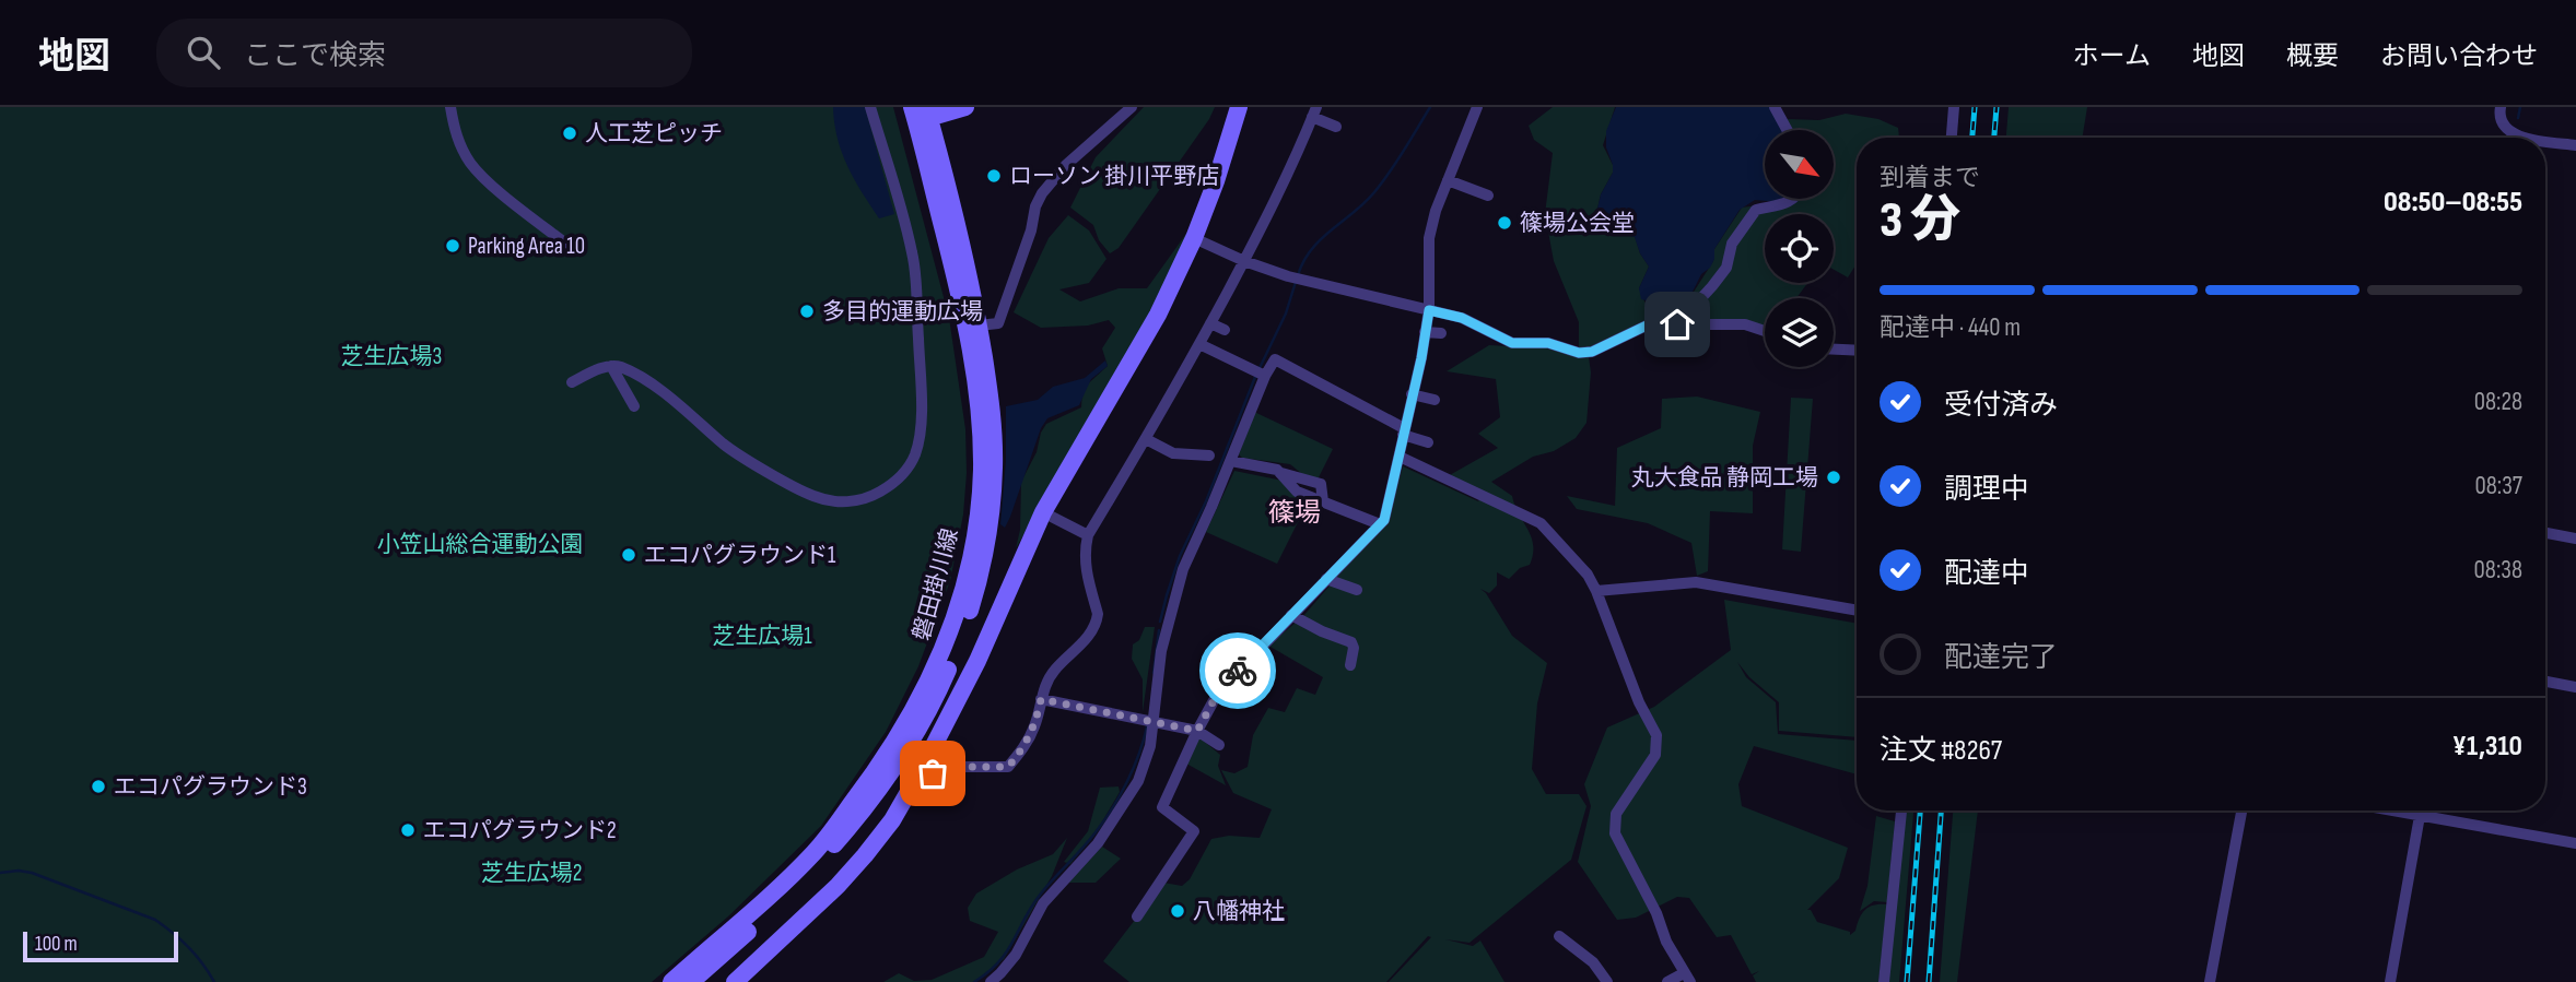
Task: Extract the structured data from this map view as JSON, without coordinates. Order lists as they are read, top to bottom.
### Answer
{
  "streets": {
    "main road": ["磐田掛川線"]
  },
  "districts": ["篠場"],
  "parks": [
    "芝生広場3",
    "小笠山総合運動公園",
    "芝生広場1",
    "芝生広場2"
  ],
  "places": [
    "人工芝ピッチ",
    "ローソン 掛川平野店",
    "篠場公会堂",
    "Parking Area 10",
    "多目的運動広場",
    "丸大食品 静岡工場",
    "エコパグラウンド1",
    "エコパグラウンド3",
    "エコパグラウンド2",
    "八幡神社"
  ],
  "scale_bar": "100 m",
  "north": "bottom right",
  "page": {
    "header": "地図",
    "search": "ここで検索",
    "nav": [
      "ホーム",
      "地図",
      "概要",
      "お問い合わせ"
    ],
    "heading": ["3 分", "到着まで", "08:50–08:55"],
    "panel": ["注文 #8267", "¥1,310"],
    "bar": "配達中 · 440 m",
    "list": [
      ["受付済み", "08:28"],
      ["調理中", "08:37"],
      ["配達中", "08:38"],
      "配達完了"
    ],
    "scale": "100 m"
  }
}
